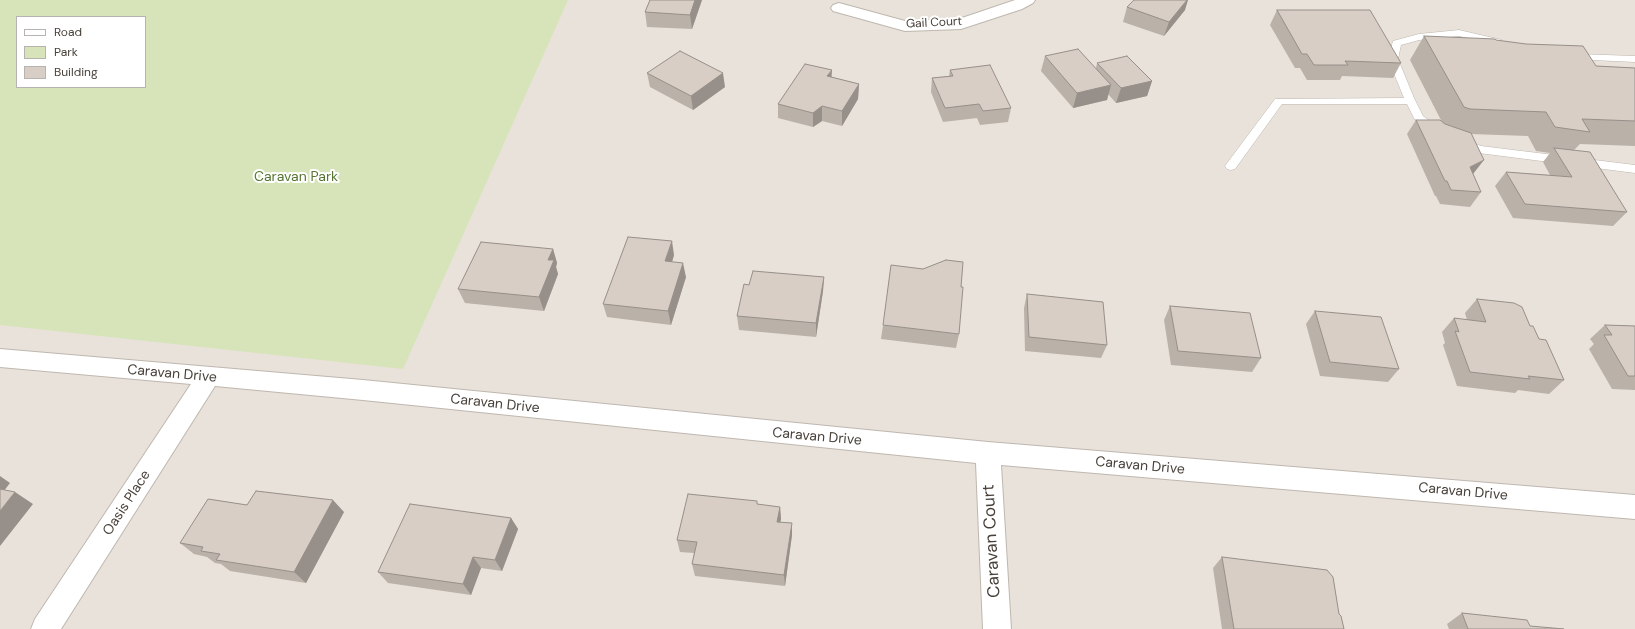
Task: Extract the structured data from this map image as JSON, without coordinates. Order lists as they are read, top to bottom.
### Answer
{
  "streets": {
    "street": [
      "Gail Court",
      "Caravan Drive",
      "Oasis Place",
      "Caravan Court"
    ]
  },
  "crossings": [
    ["Caravan Drive", "Oasis Place"],
    ["Caravan Drive", "Caravan Court"]
  ],
  "parks": ["Caravan Park"],
  "legend": ["Road", "Park", "Building"]
}
